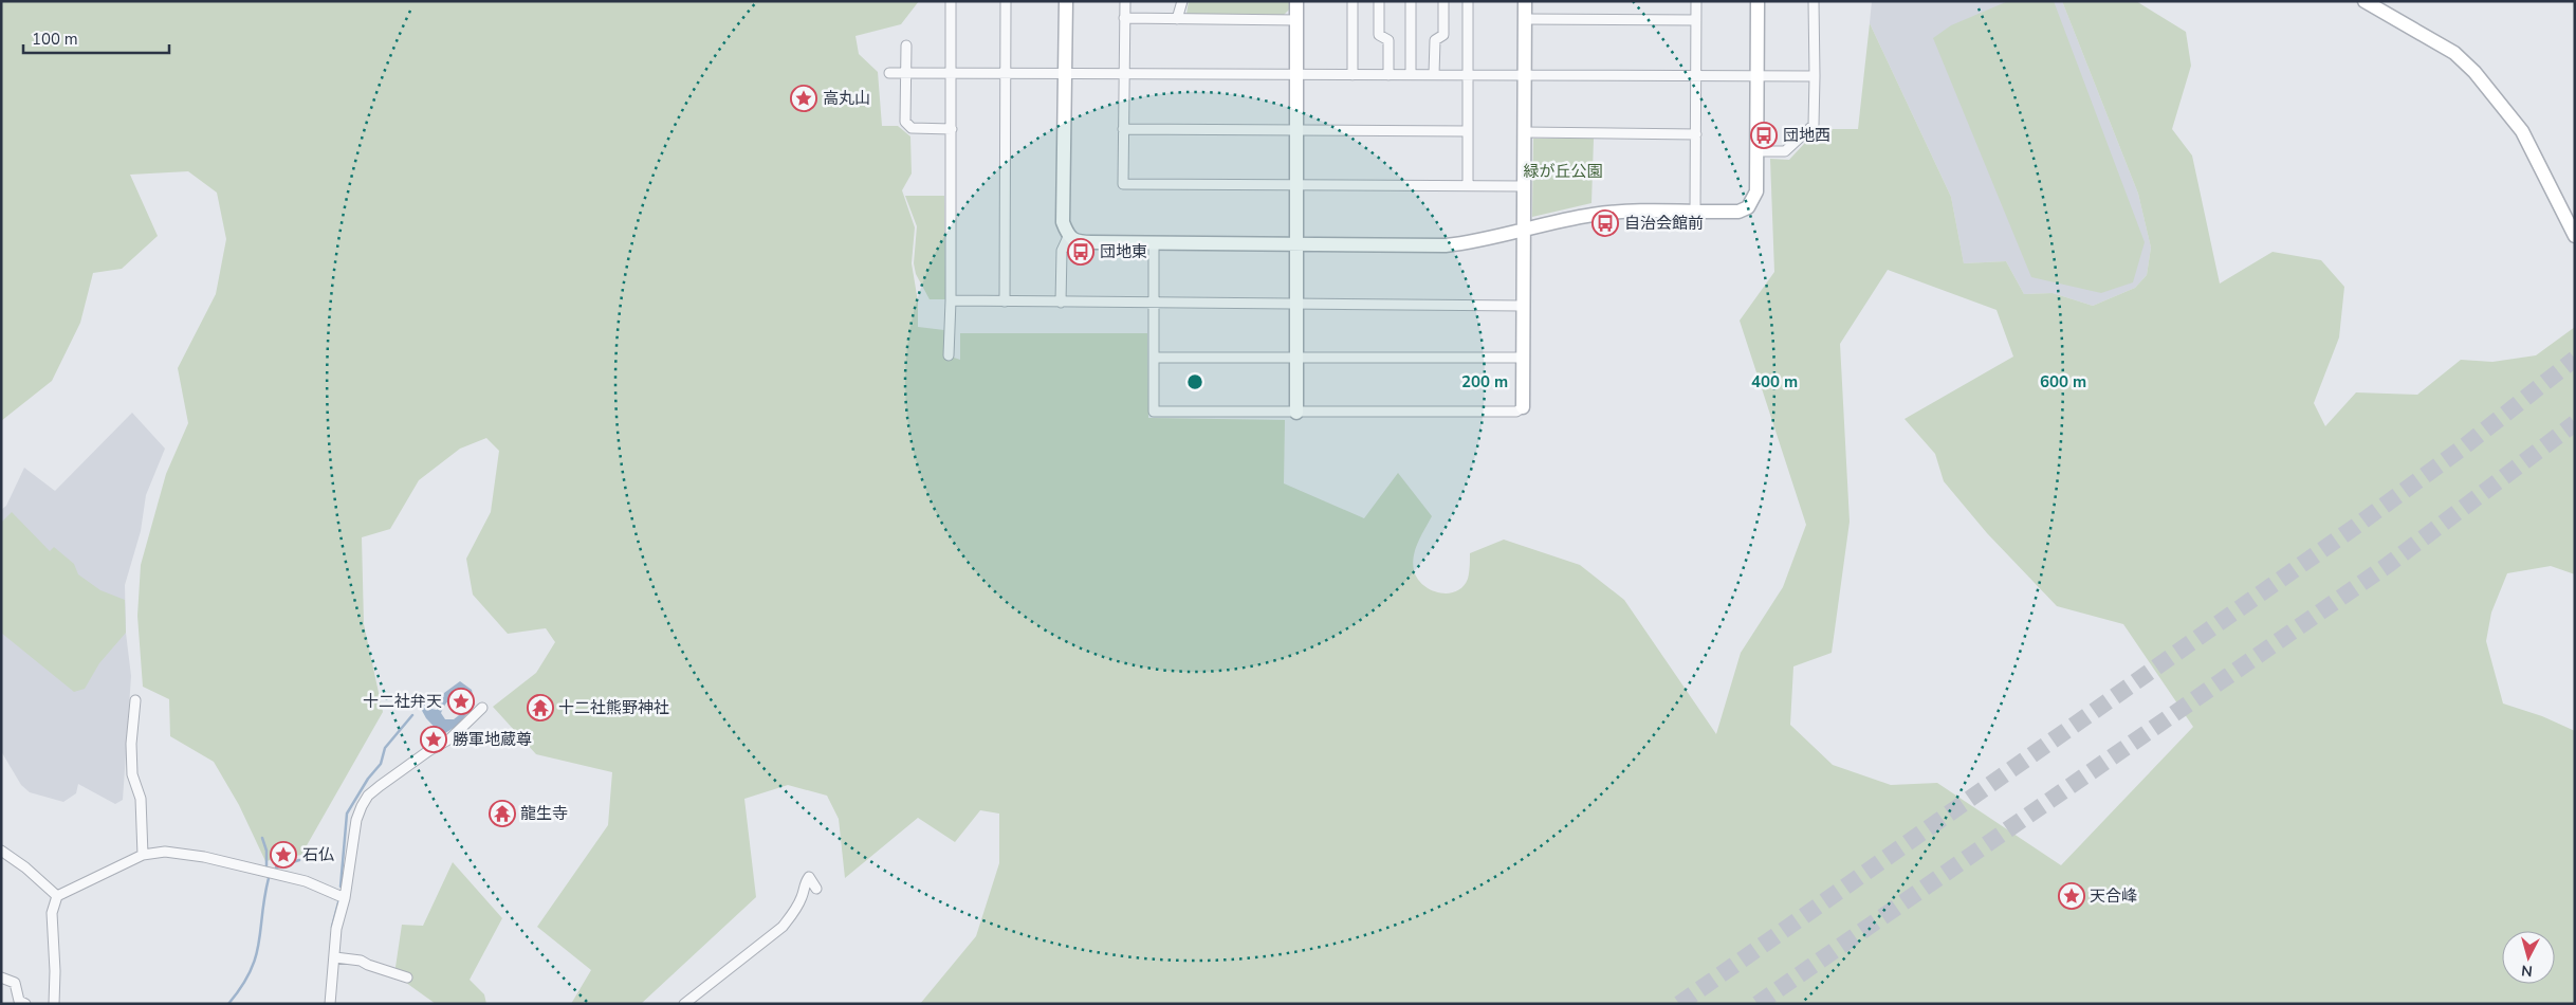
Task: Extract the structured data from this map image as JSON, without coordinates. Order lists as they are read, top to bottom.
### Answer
{
  "parks": ["緑が丘公園"],
  "places": {
    "place": [
      "高丸山",
      "十二社弁天",
      "勝軍地蔵尊",
      "石仏",
      "天合峰"
    ],
    "bus stop": ["団地西", "自治会館前", "団地東"],
    "temple": ["十二社熊野神社", "龍生寺"]
  },
  "scale_bar": "100 m",
  "north": "bottom",
  "rings": ["200 m", "400 m", "600 m"]
}
